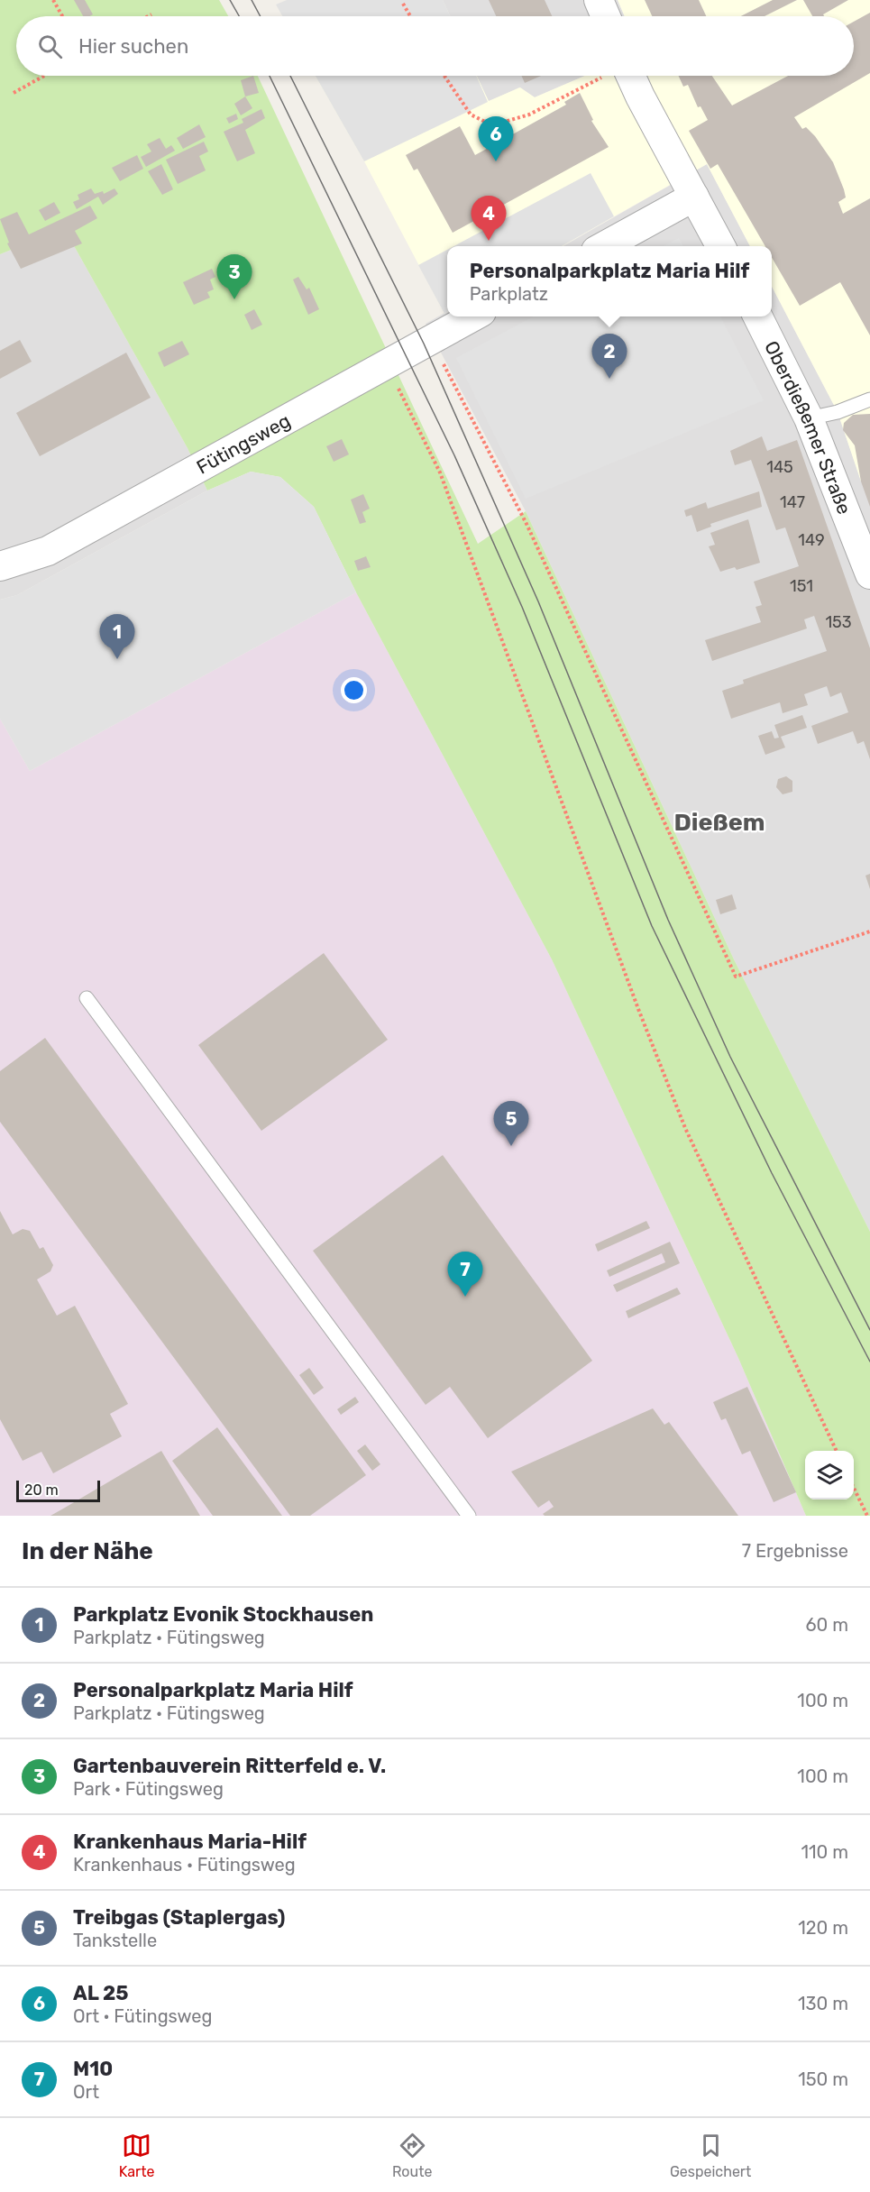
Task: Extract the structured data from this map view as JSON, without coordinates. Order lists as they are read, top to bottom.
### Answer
{
  "streets": {
    "street": ["Oberdießemer Straße", "Fütingsweg"]
  },
  "districts": ["Dießem"],
  "house_numbers": [
    "145",
    "147",
    "149",
    "151",
    "153"
  ],
  "scale_bar": "20 m",
  "page": {
    "search": "Hier suchen",
    "pins": [
      "6",
      "4",
      "3",
      "2",
      "1",
      "5",
      "7"
    ],
    "popup": ["Personalparkplatz Maria Hilf", "Parkplatz"],
    "scale": "20 m",
    "heading": ["In der Nähe", "7 Ergebnisse"],
    "list": [
      {
        "mark": "1",
        "name": "Parkplatz Evonik Stockhausen",
        "note": "Parkplatz · Fütingsweg",
        "value": "60 m"
      },
      {
        "mark": "2",
        "name": "Personalparkplatz Maria Hilf",
        "note": "Parkplatz · Fütingsweg",
        "value": "100 m"
      },
      {
        "mark": "3",
        "name": "Gartenbauverein Ritterfeld e. V.",
        "note": "Park · Fütingsweg",
        "value": "100 m"
      },
      {
        "mark": "4",
        "name": "Krankenhaus Maria-Hilf",
        "note": "Krankenhaus · Fütingsweg",
        "value": "110 m"
      },
      {
        "mark": "5",
        "name": "Treibgas (Staplergas)",
        "note": "Tankstelle",
        "value": "120 m"
      },
      {
        "mark": "6",
        "name": "AL 25",
        "note": "Ort · Fütingsweg",
        "value": "130 m"
      },
      {
        "mark": "7",
        "name": "M10",
        "note": "Ort",
        "value": "150 m"
      }
    ],
    "nav": ["Karte", "Route", "Gespeichert"]
  }
}
